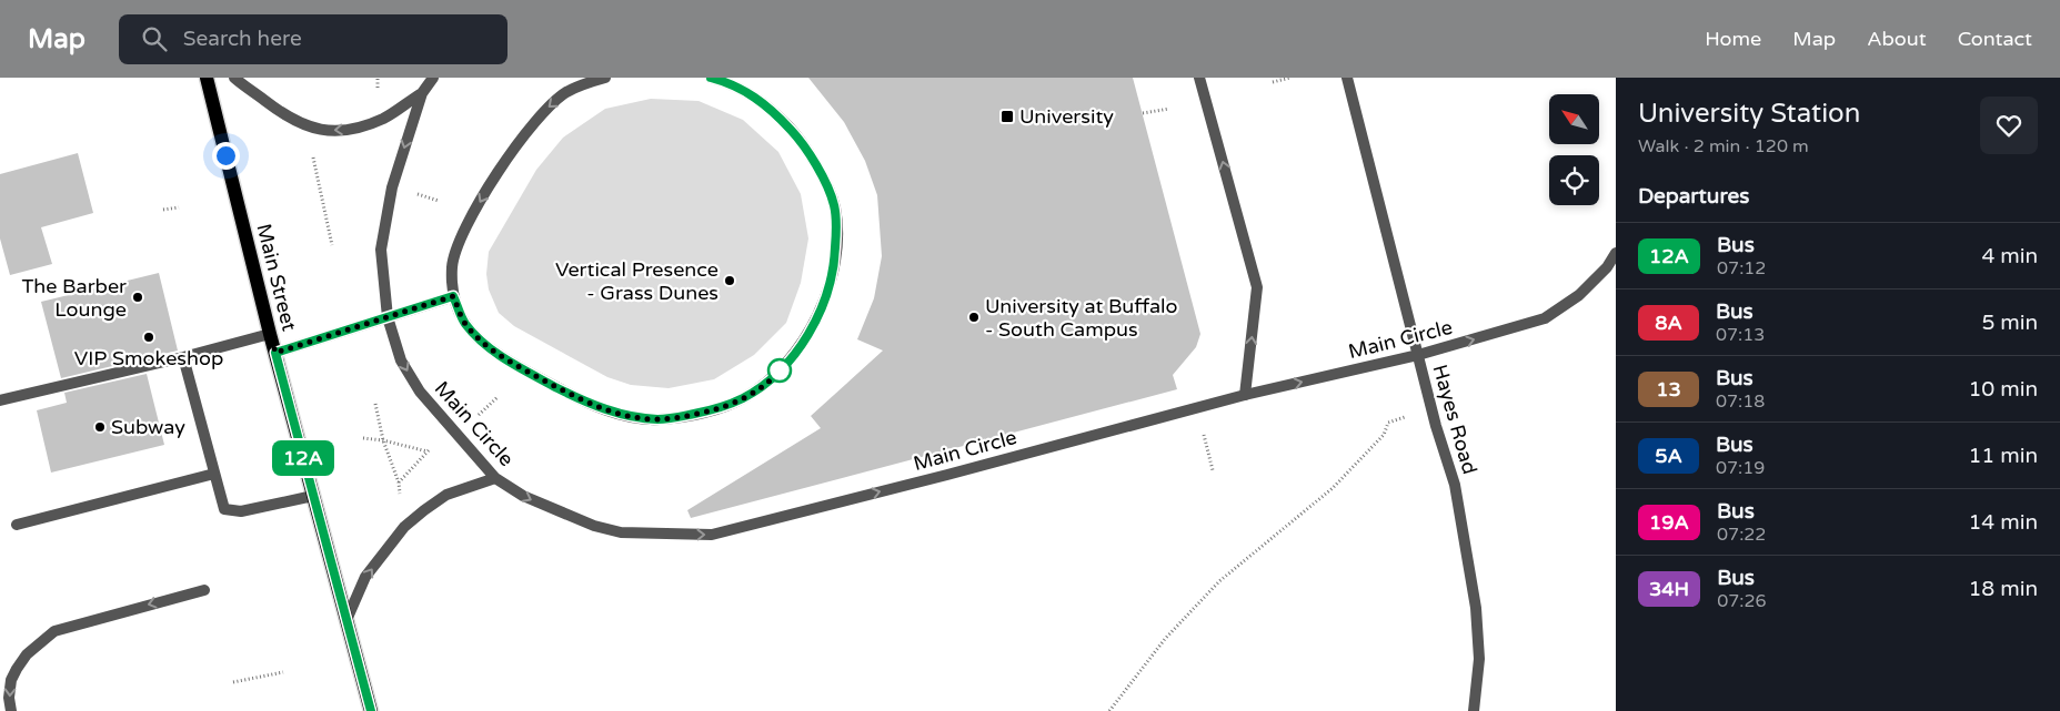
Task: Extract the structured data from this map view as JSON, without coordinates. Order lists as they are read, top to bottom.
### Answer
{
  "streets": {
    "main road": ["Main Street"],
    "street": ["Main Circle", "Hayes Road"]
  },
  "crossings": [
    ["Main Circle", "Hayes Road"]
  ],
  "places": {
    "transit": ["University"],
    "other": [
      "Vertical Presence - Grass Dunes",
      "The Barber Lounge",
      "University at Buffalo - South Campus",
      "VIP Smokeshop",
      "Subway"
    ]
  },
  "lines": ["bus line 12A"],
  "north": "top left",
  "page": {
    "header": "Map",
    "search": "Search here",
    "nav": [
      "Home",
      "Map",
      "About",
      "Contact"
    ],
    "on_map": "12A",
    "heading": [
      ["University Station", "Walk · 2 min · 120 m"],
      "Departures"
    ],
    "list": [
      {
        "mark": "12A",
        "name": "Bus",
        "note": "07:12",
        "value": "4 min"
      },
      {
        "mark": "8A",
        "name": "Bus",
        "note": "07:13",
        "value": "5 min"
      },
      {
        "mark": "13",
        "name": "Bus",
        "note": "07:18",
        "value": "10 min"
      },
      {
        "mark": "5A",
        "name": "Bus",
        "note": "07:19",
        "value": "11 min"
      },
      {
        "mark": "19A",
        "name": "Bus",
        "note": "07:22",
        "value": "14 min"
      },
      {
        "mark": "34H",
        "name": "Bus",
        "note": "07:26",
        "value": "18 min"
      }
    ]
  }
}
